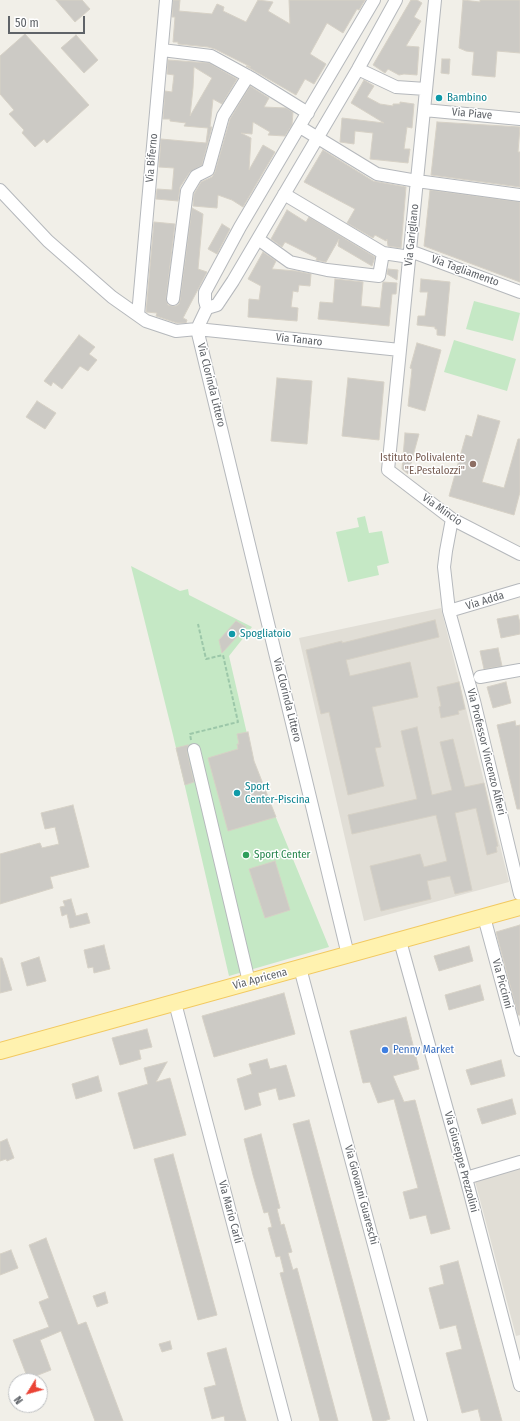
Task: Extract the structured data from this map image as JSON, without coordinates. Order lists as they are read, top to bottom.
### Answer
{
  "streets": {
    "main road": ["Via Apricena"],
    "street": [
      "Via Piave",
      "Via Biferno",
      "Via Garigliano",
      "Via Tagliamento",
      "Via Tanaro",
      "Via Clorinda Littero",
      "Via Mincio",
      "Via Adda",
      "Via Professor Vincenzo Alfieri",
      "Via Piccinni",
      "Via Giuseppe Prezzolini",
      "Via Giovanni Guareschi",
      "Via Mario Carli"
    ]
  },
  "crossings": [
    ["Via Piave", "Via Garigliano"],
    ["Via Biferno", "Via Tanaro"],
    ["Via Garigliano", "Via Tagliamento"],
    ["Via Garigliano", "Via Tanaro"],
    ["Via Garigliano", "Via Mincio"],
    ["Via Tanaro", "Via Clorinda Littero"],
    ["Via Clorinda Littero", "Via Apricena"],
    ["Via Mincio", "Via Professor Vincenzo Alfieri"],
    ["Via Adda", "Via Professor Vincenzo Alfieri"],
    ["Via Apricena", "Via Piccinni"],
    ["Via Apricena", "Via Giuseppe Prezzolini"],
    ["Via Apricena", "Via Giovanni Guareschi"],
    ["Via Apricena", "Via Mario Carli"]
  ],
  "places": [
    "Bambino",
    "Istituto Polivalente \"E.Pestalozzi\"",
    "Spogliatoio",
    "Sport Center-Piscina",
    "Sport Center",
    "Penny Market"
  ],
  "scale_bar": "50 m",
  "north": "bottom left"
}
